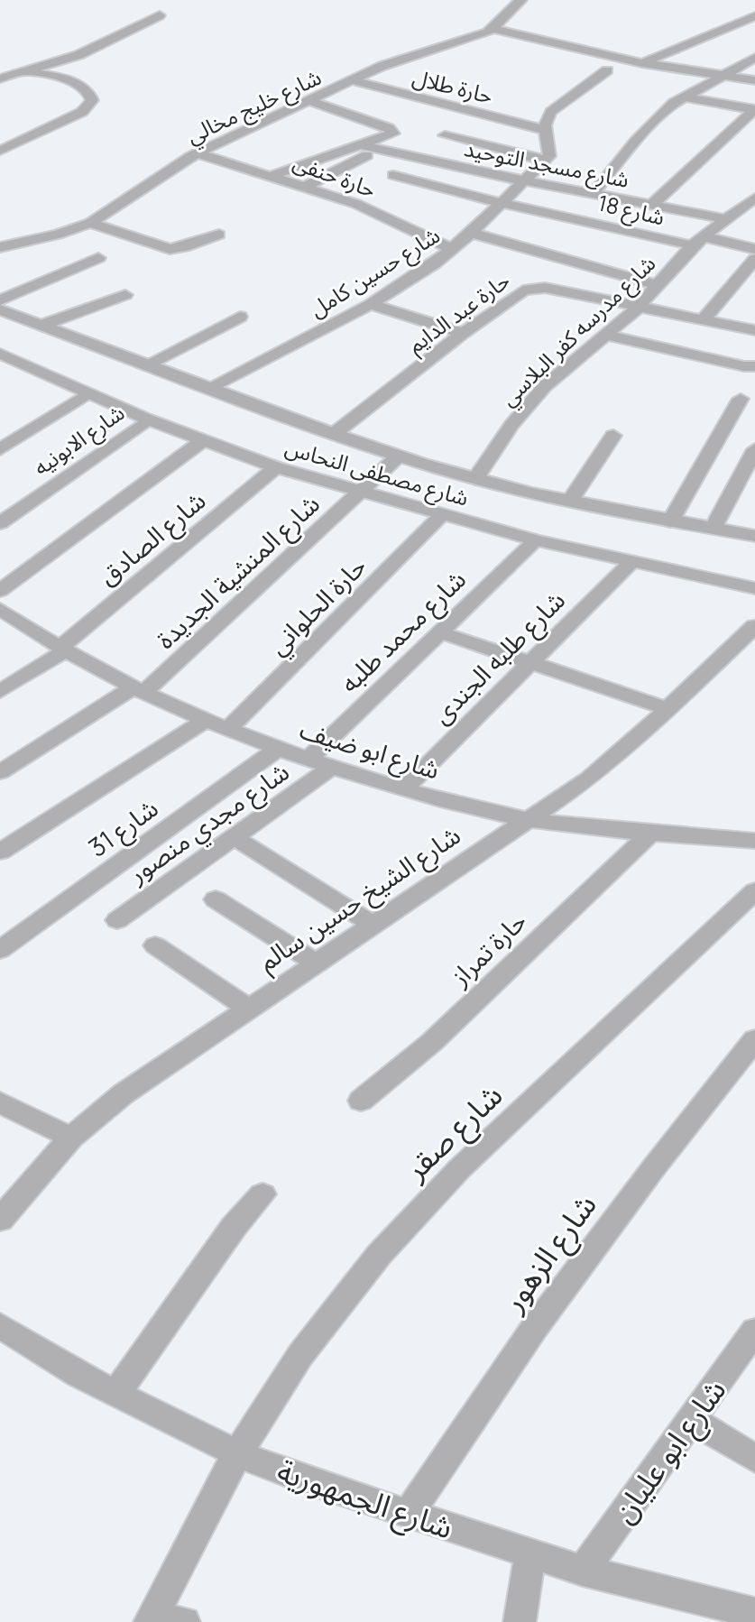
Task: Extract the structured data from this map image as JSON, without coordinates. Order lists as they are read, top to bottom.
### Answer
{
  "streets": {
    "street": [
      "حارة طلال",
      "شارع خليج مخالي",
      "شارع مسجد التوحيد",
      "حارة حنفى",
      "شارع 18",
      "شارع حسين كامل",
      "حارة عبد الدايم",
      "شارع مدرسه كفر البلاسي",
      "شارع الابونيه",
      "شارع مصطفى النحاس",
      "شارع الصادق",
      "شارع المنشية الجديدة",
      "حارة الحلواني",
      "شارع محمد طلبه",
      "شارع طلبه الجندى",
      "شارع ابو ضيف",
      "شارع مجدي منصور",
      "شارع 31",
      "شارع الشيخ حسين سالم",
      "حارة تمراز",
      "شارع صقر",
      "شارع الزهور",
      "شارع ابو عليان",
      "شارع الجمهورية"
    ]
  },
  "crossings": [
    ["حارة طلال", "شارع خليج مخالي"],
    ["شارع خليج مخالي", "حارة حنفى"],
    ["شارع مسجد التوحيد", "شارع حسين كامل"],
    ["شارع مسجد التوحيد", "شارع مدرسه كفر البلاسي"],
    ["حارة حنفى", "شارع حسين كامل"],
    ["شارع 18", "شارع حسين كامل"],
    ["شارع 18", "شارع مدرسه كفر البلاسي"],
    ["شارع حسين كامل", "شارع مصطفى النحاس"],
    ["حارة عبد الدايم", "شارع مدرسه كفر البلاسي"],
    ["حارة عبد الدايم", "شارع مصطفى النحاس"],
    ["شارع مدرسه كفر البلاسي", "شارع مصطفى النحاس"],
    ["شارع الابونيه", "شارع مصطفى النحاس"],
    ["شارع مصطفى النحاس", "شارع الصادق"],
    ["شارع مصطفى النحاس", "شارع المنشية الجديدة"],
    ["شارع مصطفى النحاس", "حارة الحلواني"],
    ["شارع مصطفى النحاس", "شارع محمد طلبه"],
    ["شارع مصطفى النحاس", "شارع طلبه الجندى"],
    ["شارع الصادق", "شارع ابو ضيف"],
    ["شارع المنشية الجديدة", "شارع ابو ضيف"],
    ["حارة الحلواني", "شارع ابو ضيف"],
    ["شارع محمد طلبه", "شارع ابو ضيف"],
    ["شارع طلبه الجندى", "شارع ابو ضيف"],
    ["شارع ابو ضيف", "شارع مجدي منصور"],
    ["شارع ابو ضيف", "شارع 31"],
    ["شارع ابو ضيف", "شارع الشيخ حسين سالم"],
    ["شارع ابو ضيف", "حارة تمراز"],
    ["شارع صقر", "شارع الجمهورية"],
    ["شارع الزهور", "شارع الجمهورية"],
    ["شارع ابو عليان", "شارع الجمهورية"]
  ]
}
